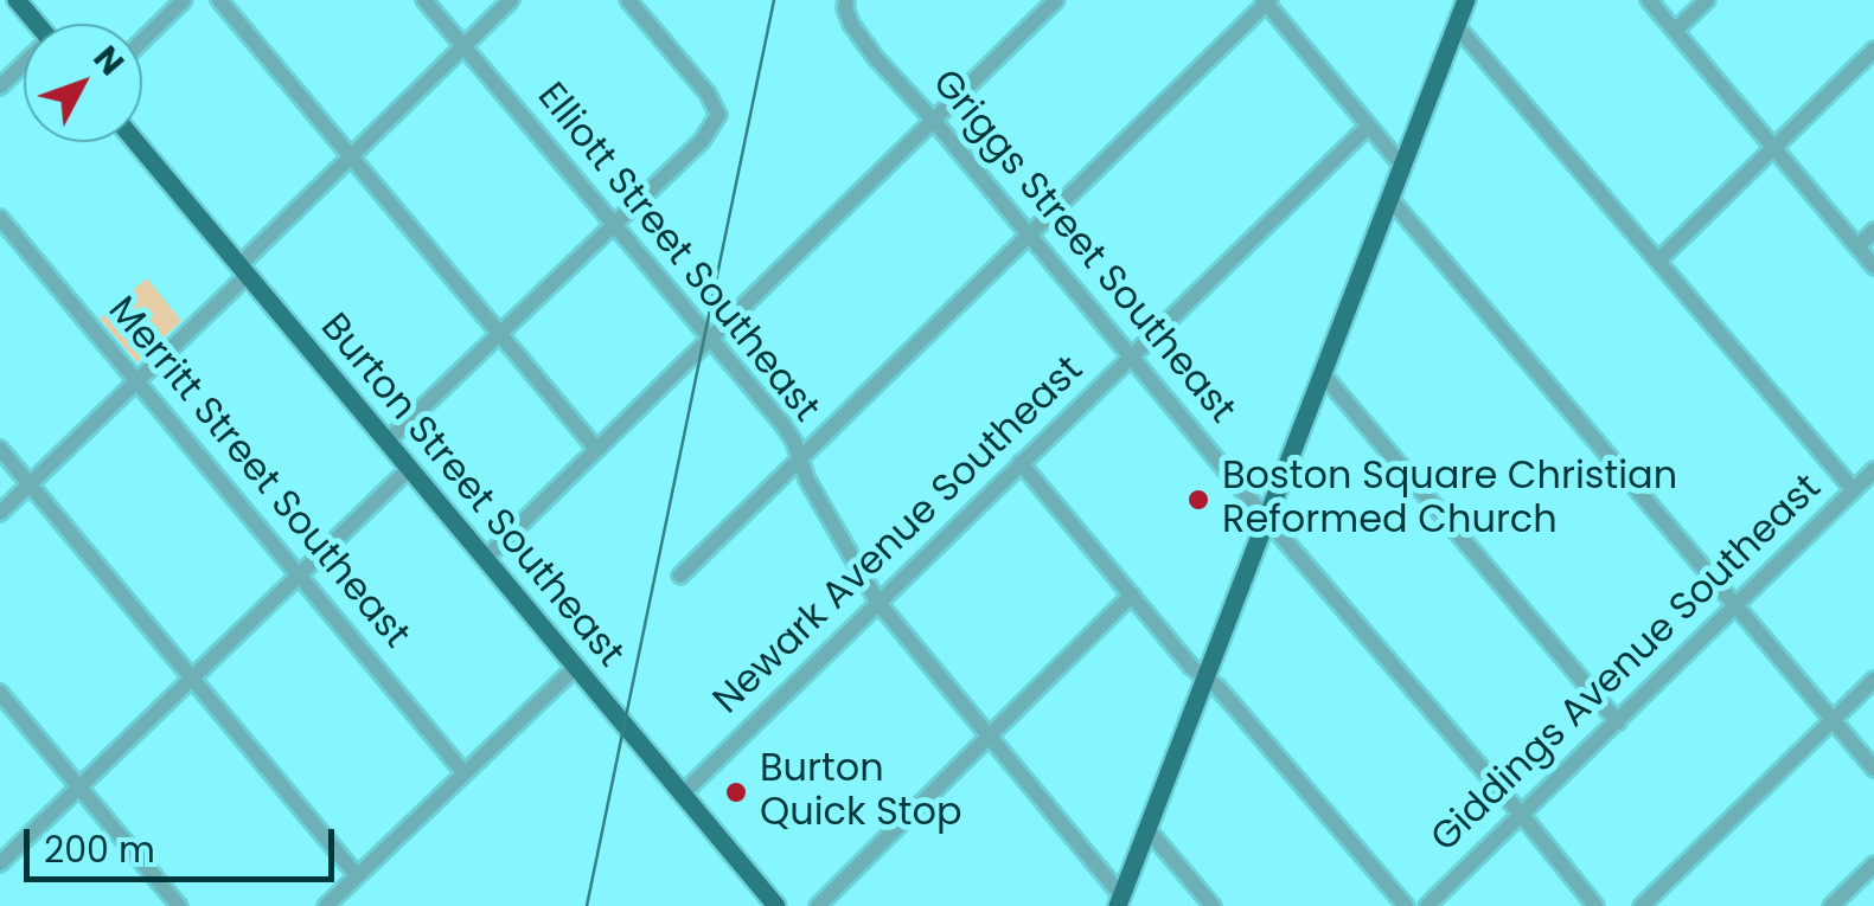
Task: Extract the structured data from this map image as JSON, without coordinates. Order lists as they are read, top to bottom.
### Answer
{
  "streets": {
    "main road": ["Burton Street Southeast"],
    "street": [
      "Griggs Street Southeast",
      "Elliott Street Southeast",
      "Merritt Street Southeast",
      "Newark Avenue Southeast",
      "Giddings Avenue Southeast"
    ]
  },
  "crossings": [
    ["Griggs Street Southeast", "Newark Avenue Southeast"],
    ["Griggs Street Southeast", "Giddings Avenue Southeast"],
    ["Elliott Street Southeast", "Newark Avenue Southeast"],
    ["Burton Street Southeast", "Newark Avenue Southeast"]
  ],
  "places": ["Boston Square Christian Reformed Church", "Burton Quick Stop"],
  "scale_bar": "200 m",
  "north": "top right"
}
